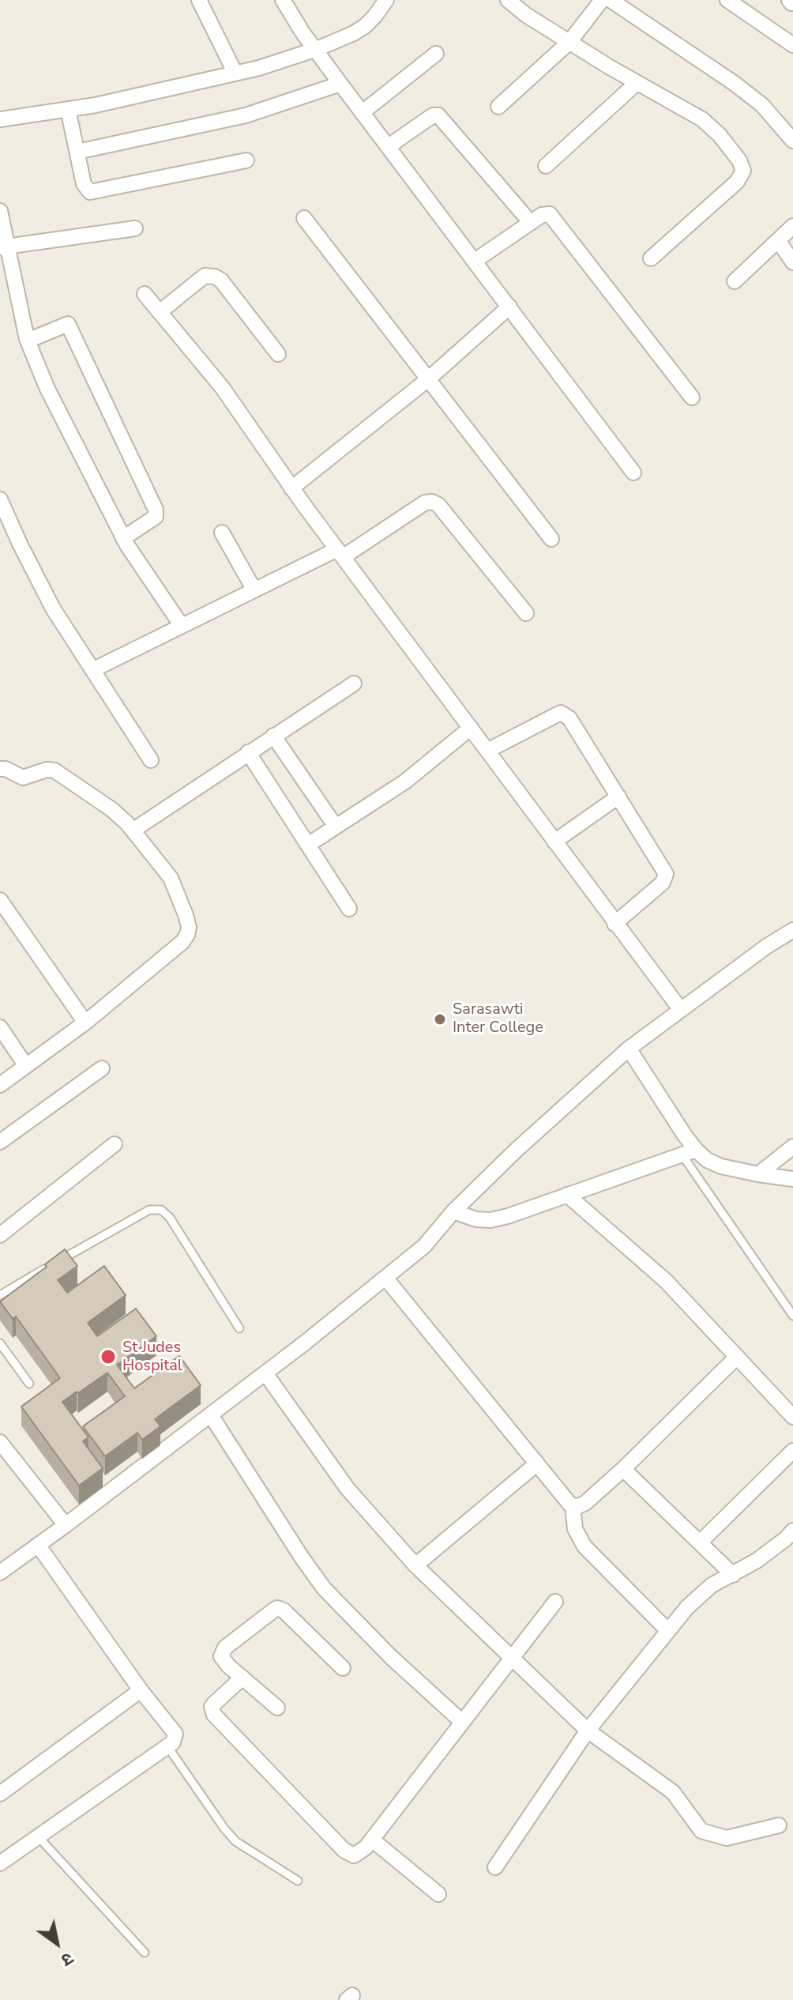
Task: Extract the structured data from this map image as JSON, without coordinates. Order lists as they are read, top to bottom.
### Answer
{
  "places": ["Sarasawti Inter College", "St Judes Hospital"],
  "north": "bottom right"
}
